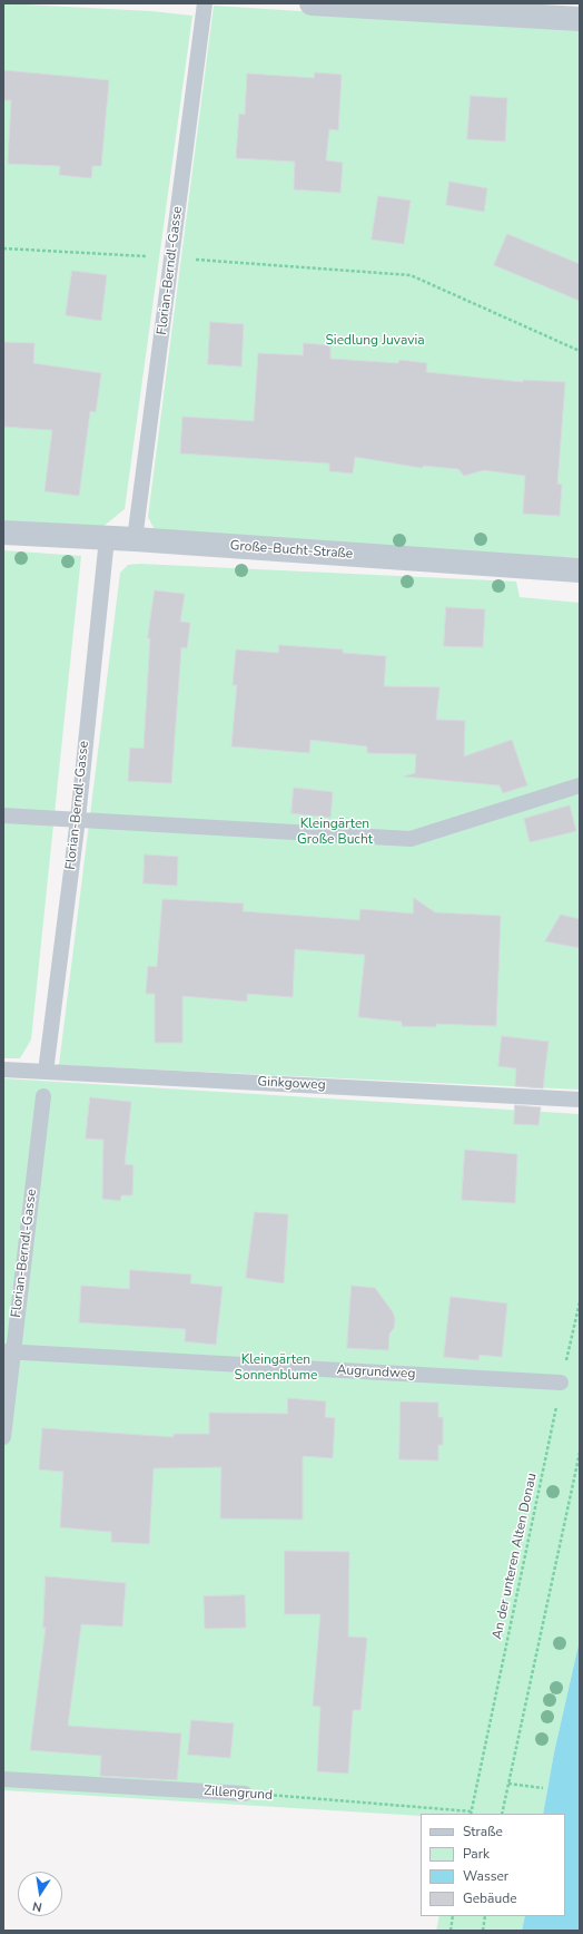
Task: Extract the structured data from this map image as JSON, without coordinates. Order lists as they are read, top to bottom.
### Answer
{
  "streets": {
    "street": ["Große-Bucht-Straße"],
    "lane": [
      "Florian-Berndl-Gasse",
      "Ginkgoweg",
      "Augrundweg",
      "Zillengrund"
    ],
    "path": ["An der unteren Alten Donau"]
  },
  "crossings": [
    ["Florian-Berndl-Gasse", "Große-Bucht-Straße"],
    ["Florian-Berndl-Gasse", "Ginkgoweg"],
    ["Florian-Berndl-Gasse", "Augrundweg"],
    ["Augrundweg", "An der unteren Alten Donau"],
    ["An der unteren Alten Donau", "Zillengrund"]
  ],
  "parks": ["Siedlung Juvavia", "Kleingärten Große Bucht", "Kleingärten Sonnenblume"],
  "legend": [
    "Straße",
    "Park",
    "Wasser",
    "Gebäude"
  ],
  "north": "bottom"
}
